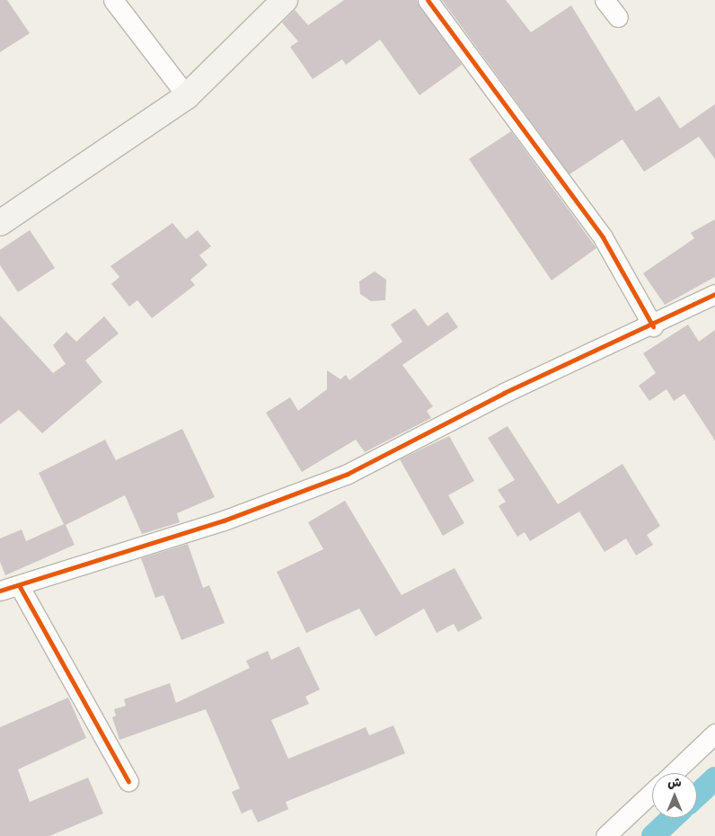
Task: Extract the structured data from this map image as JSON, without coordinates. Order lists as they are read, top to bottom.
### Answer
{
  "north": "top"
}
